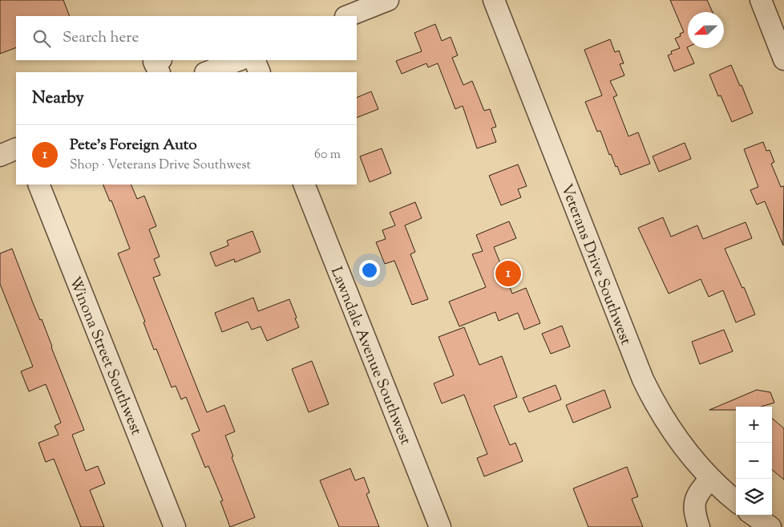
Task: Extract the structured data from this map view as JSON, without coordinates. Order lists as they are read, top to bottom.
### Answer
{
  "streets": {
    "street": ["Veterans Drive Southwest", "Winona Street Southwest", "Lawndale Avenue Southwest"]
  },
  "north": "left",
  "page": {
    "search": "Search here",
    "heading": "Nearby",
    "list": [
      {
        "mark": "1",
        "name": "Pete's Foreign Auto",
        "note": "Shop · Veterans Drive Southwest",
        "value": "60 m"
      }
    ],
    "pins": "1",
    "map_buttons": ["+", "−"]
  }
}
